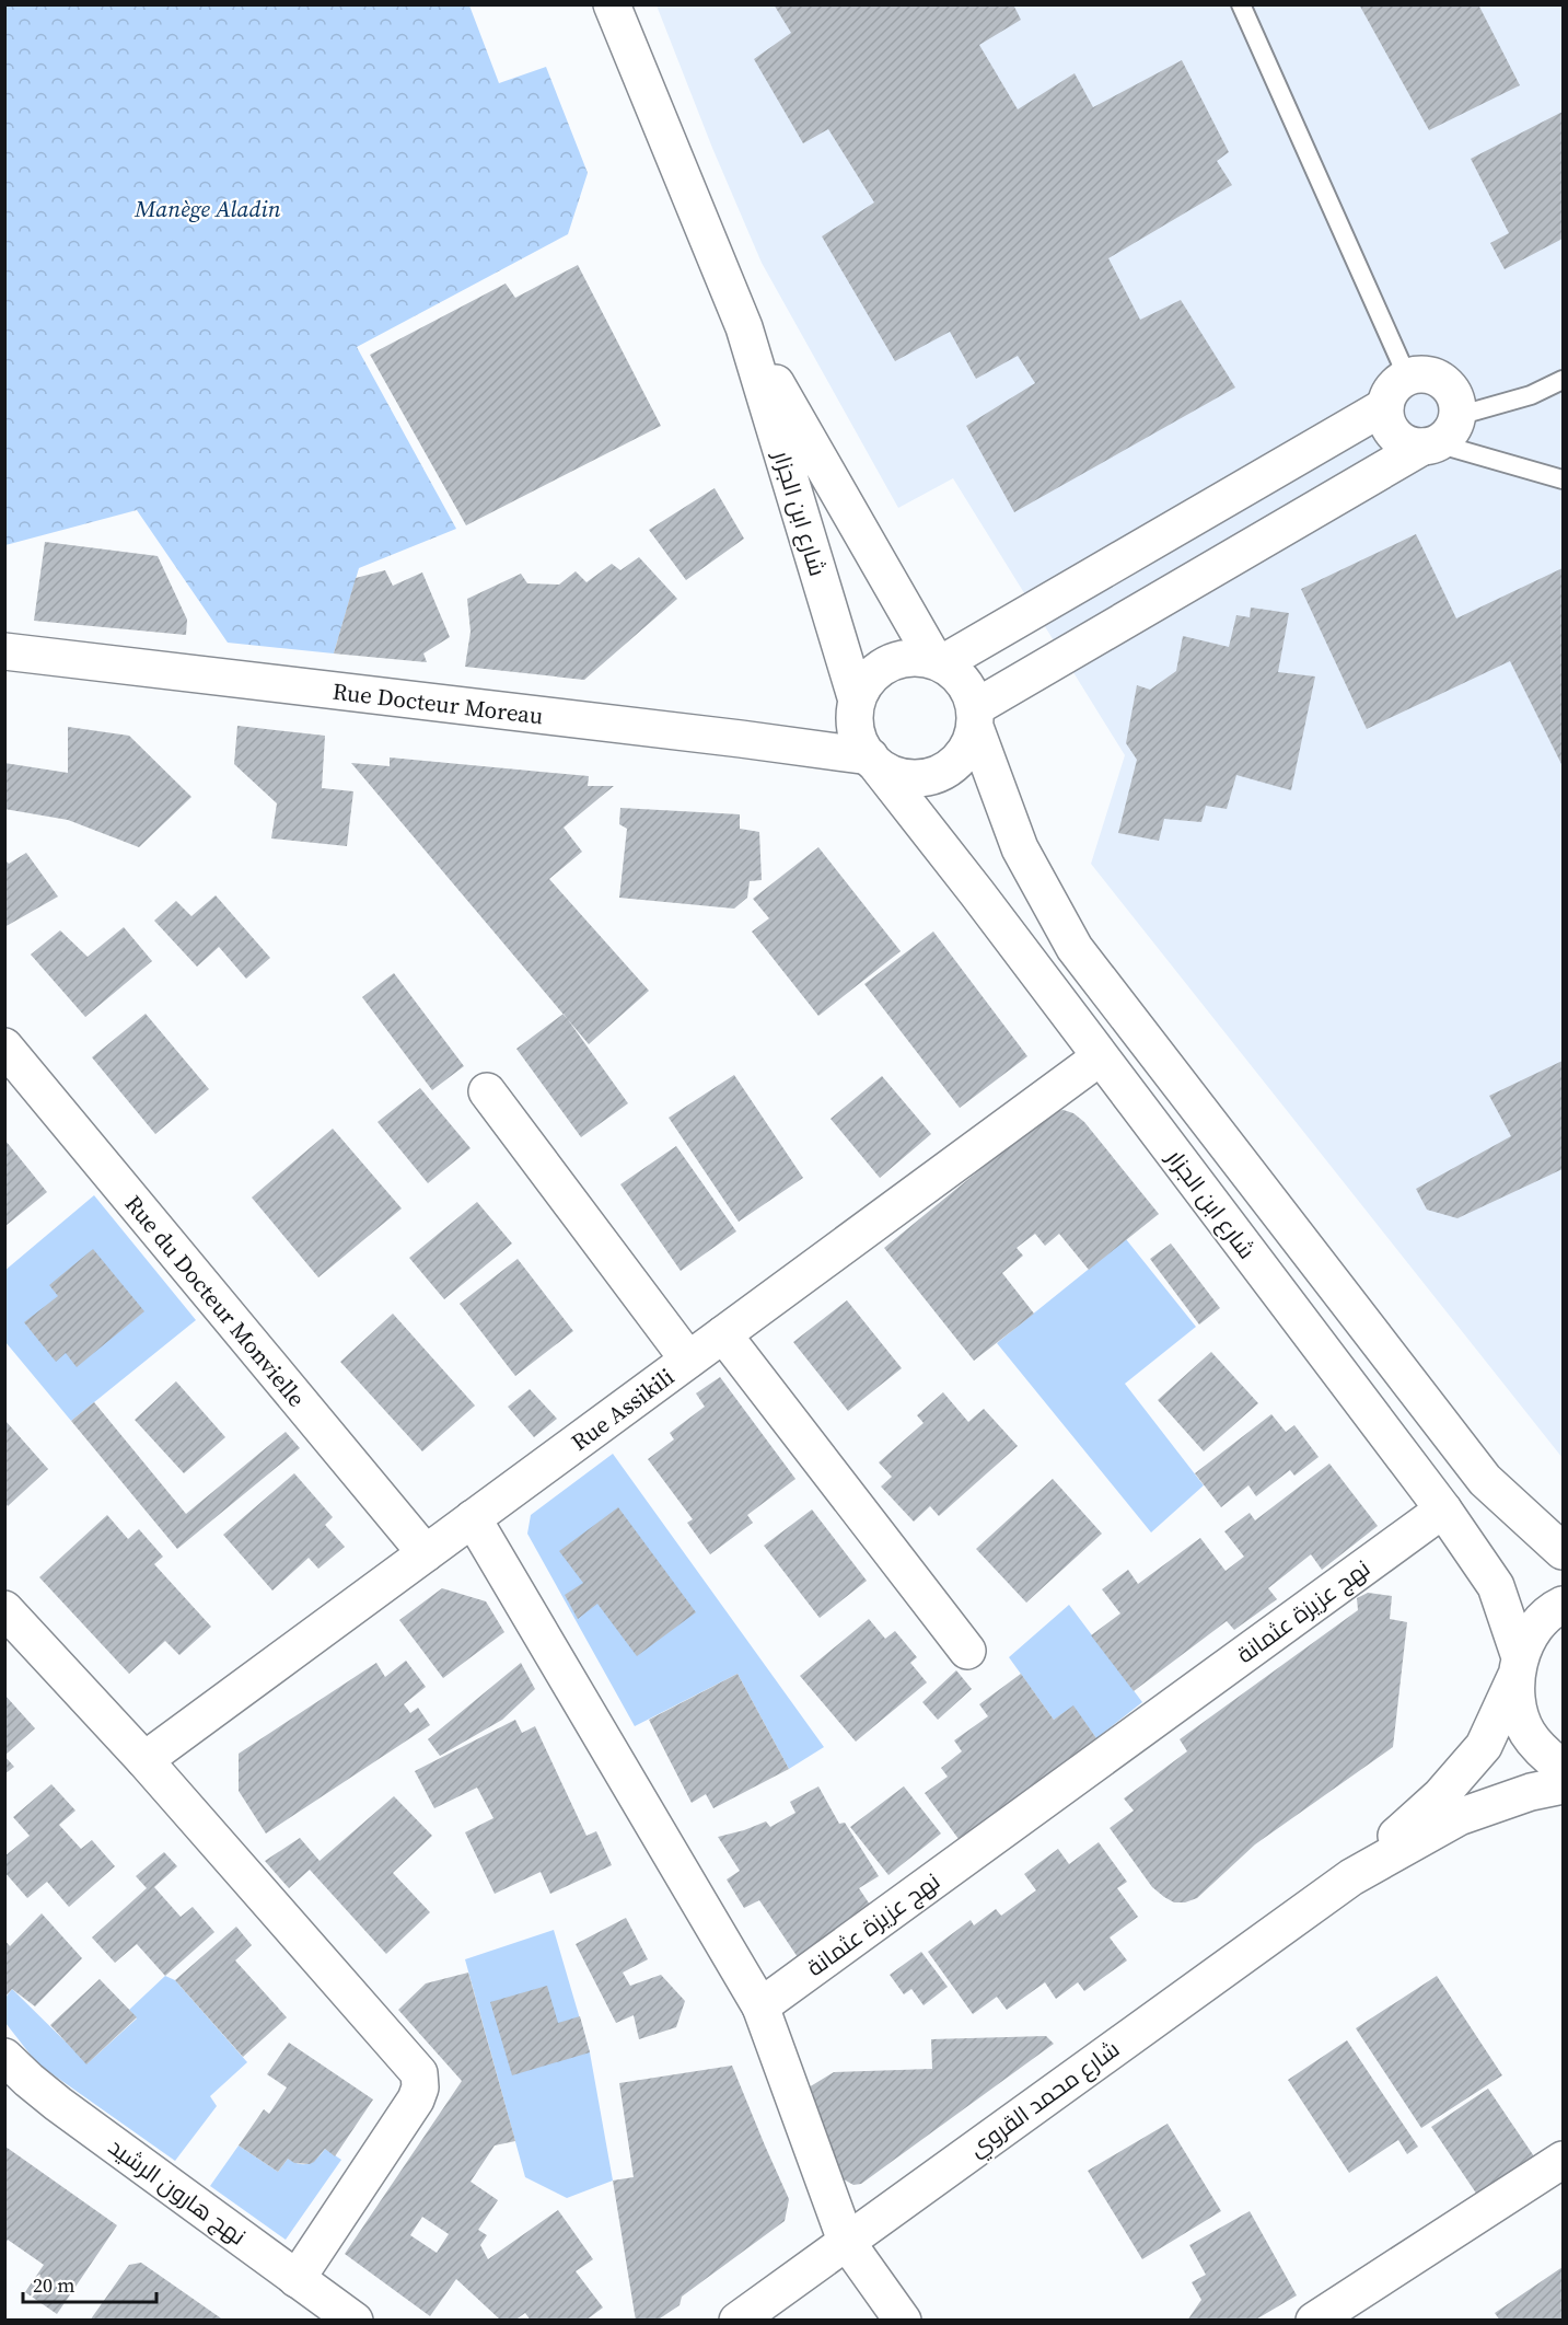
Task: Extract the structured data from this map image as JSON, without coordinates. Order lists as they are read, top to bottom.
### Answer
{
  "streets": {
    "street": [
      "شارع ابن الجزار",
      "Rue Docteur Moreau",
      "Rue du Docteur Monvielle",
      "Rue Assikili",
      "نهج عزيزة عثمانة",
      "شارع محمد القروي",
      "نهج هارون الرشيد"
    ]
  },
  "crossings": [
    ["شارع ابن الجزار", "Rue Docteur Moreau"],
    ["شارع ابن الجزار", "Rue Assikili"],
    ["شارع ابن الجزار", "نهج عزيزة عثمانة"],
    ["شارع ابن الجزار", "شارع محمد القروي"],
    ["Rue du Docteur Monvielle", "Rue Assikili"]
  ],
  "parks": ["Manège Aladin"],
  "scale_bar": "20 m"
}
